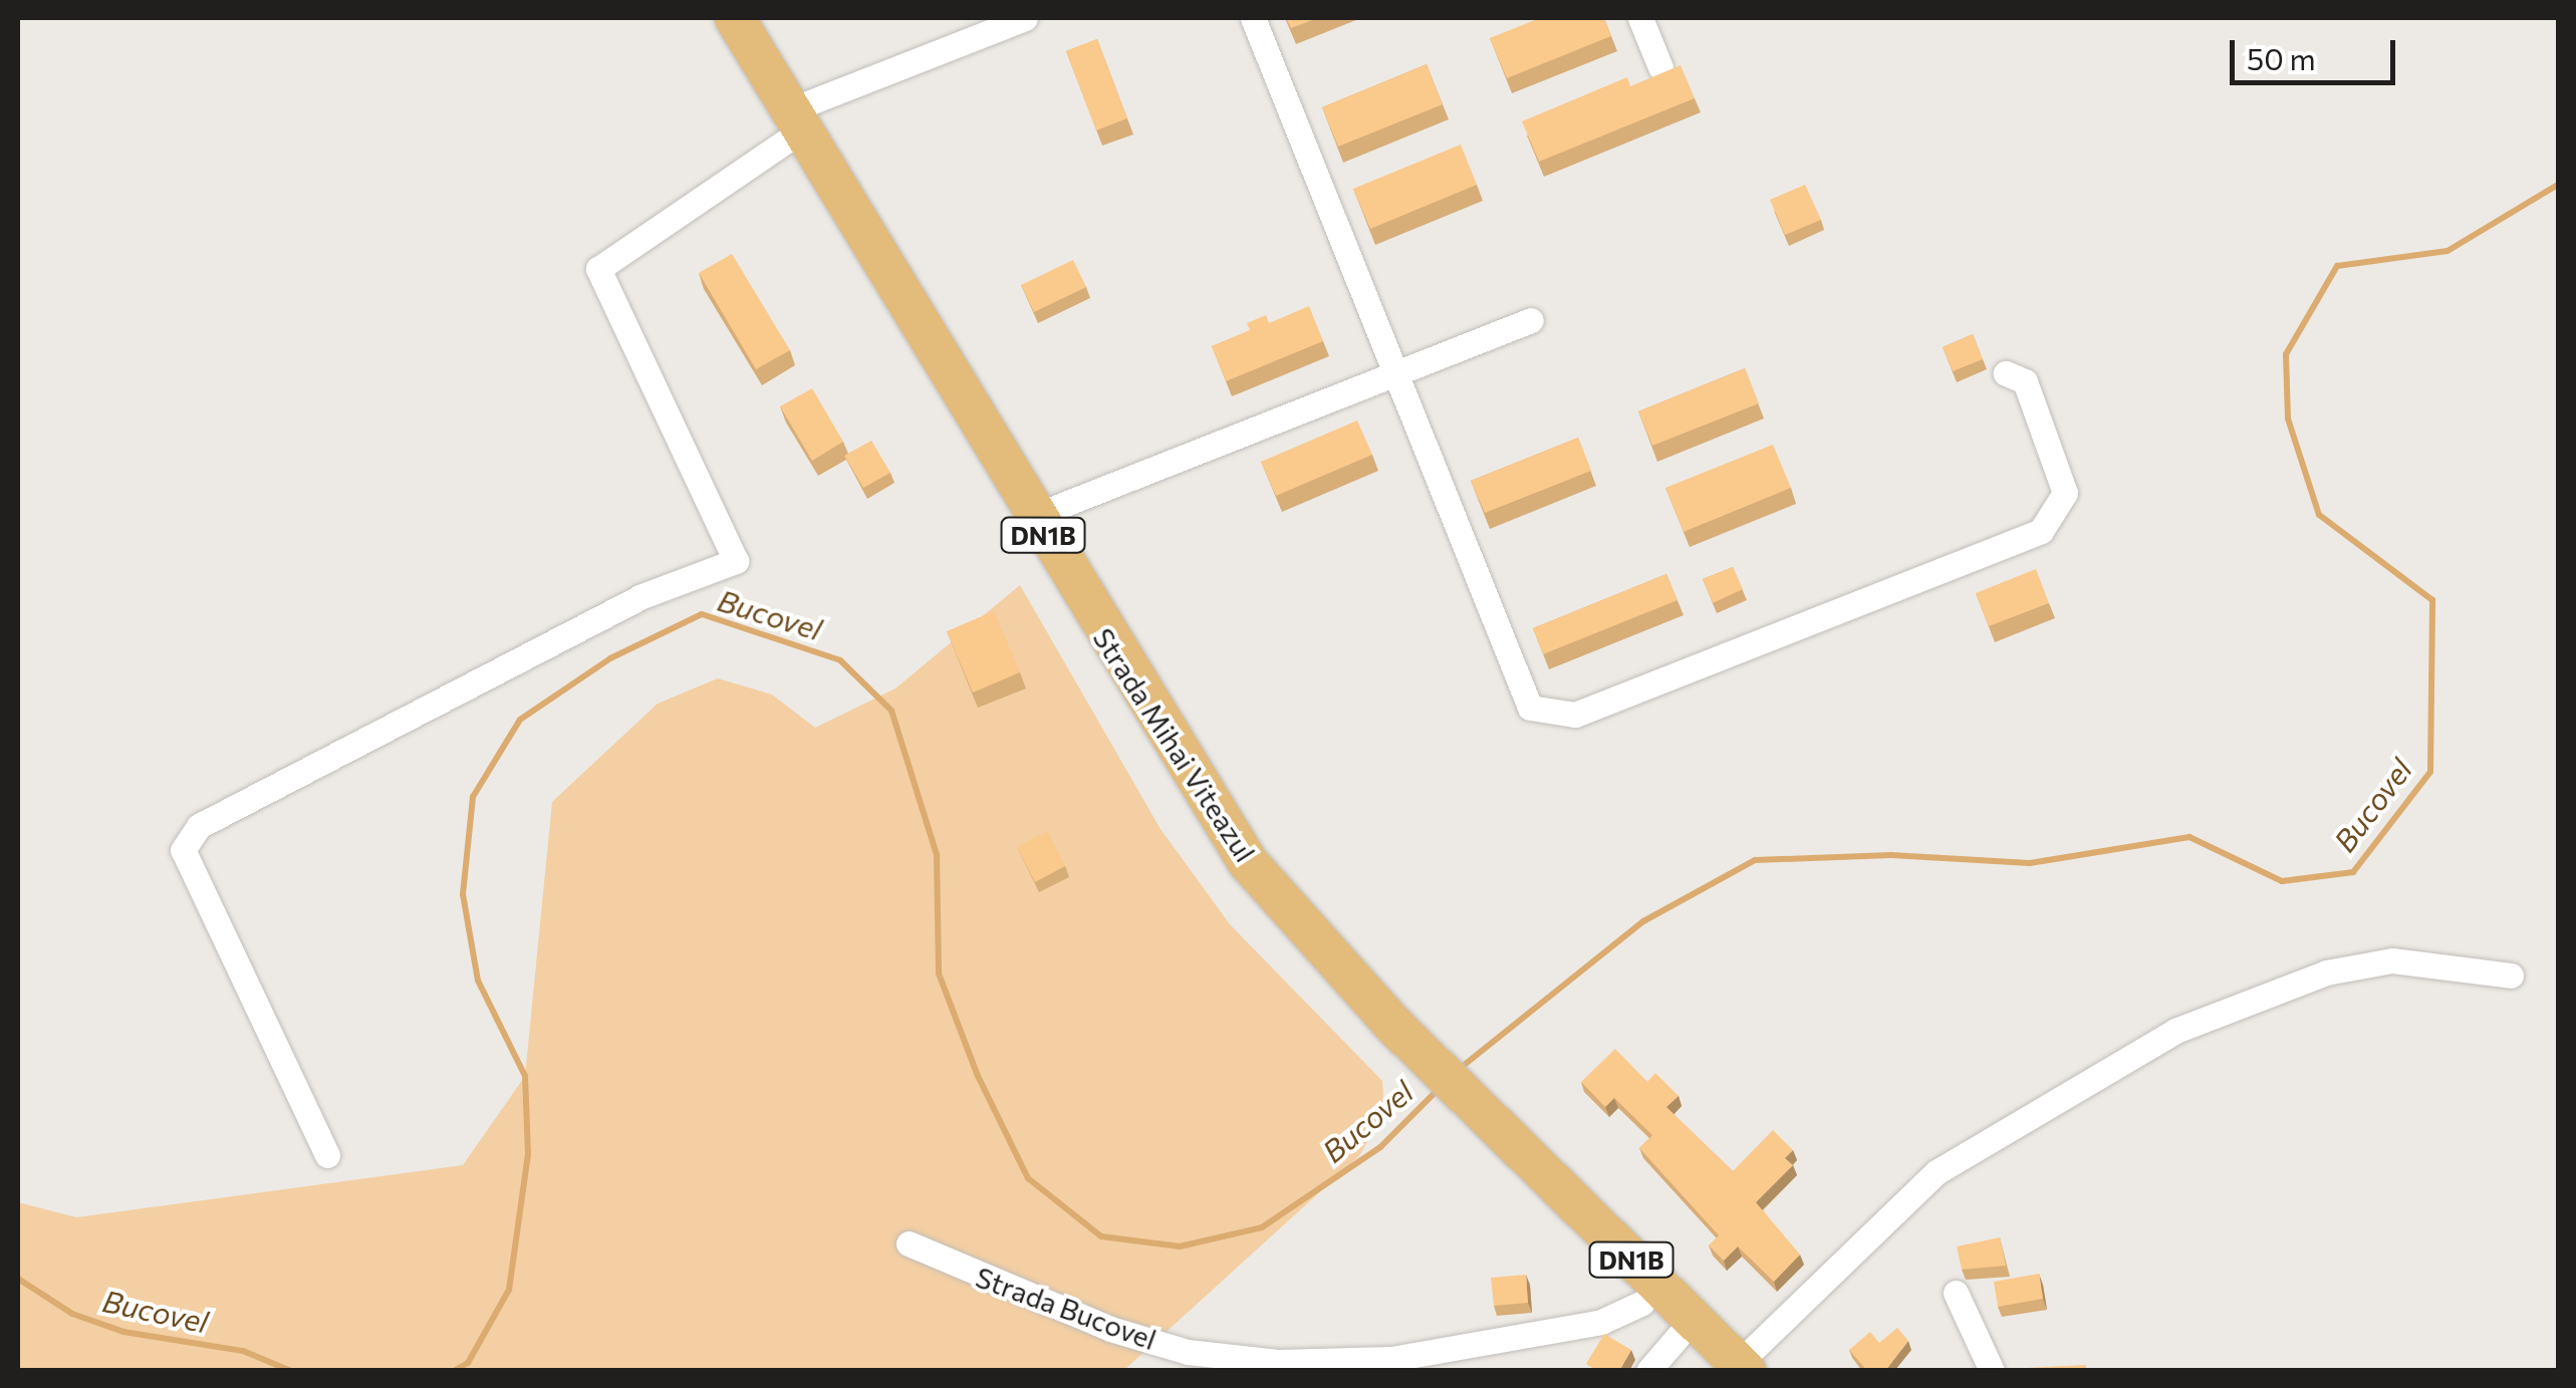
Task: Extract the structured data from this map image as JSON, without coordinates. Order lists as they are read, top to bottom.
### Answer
{
  "streets": {
    "main road": ["DN1B", "Strada Mihai Viteazul"],
    "street": ["Strada Bucovel"]
  },
  "crossings": [
    ["Strada Mihai Viteazul", "Strada Bucovel"]
  ],
  "water": ["Bucovel"],
  "scale_bar": "50 m"
}
